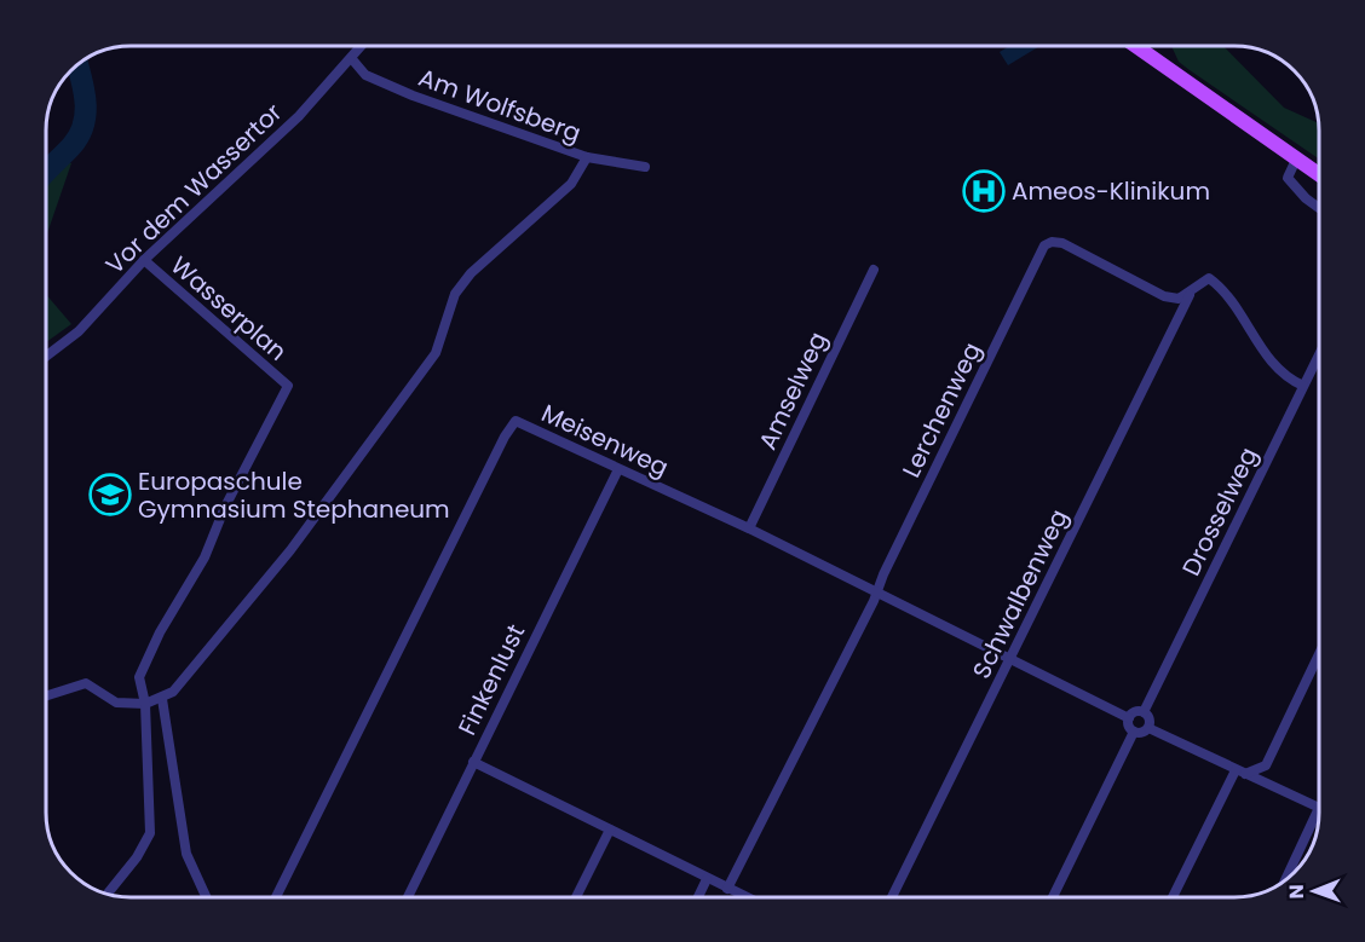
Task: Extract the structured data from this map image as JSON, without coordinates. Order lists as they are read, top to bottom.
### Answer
{
  "streets": {
    "street": [
      "Am Wolfsberg",
      "Vor dem Wassertor",
      "Wasserplan",
      "Amselweg",
      "Lerchenweg",
      "Meisenweg",
      "Drosselweg",
      "Schwalbenweg",
      "Finkenlust"
    ]
  },
  "crossings": [
    ["Am Wolfsberg", "Vor dem Wassertor"],
    ["Vor dem Wassertor", "Wasserplan"],
    ["Amselweg", "Meisenweg"],
    ["Lerchenweg", "Meisenweg"],
    ["Lerchenweg", "Drosselweg"],
    ["Lerchenweg", "Schwalbenweg"],
    ["Meisenweg", "Drosselweg"],
    ["Meisenweg", "Schwalbenweg"],
    ["Meisenweg", "Finkenlust"]
  ],
  "places": {
    "hospital": ["Ameos-Klinikum"],
    "school or university": ["Europaschule Gymnasium Stephaneum"]
  },
  "north": "left"
}
